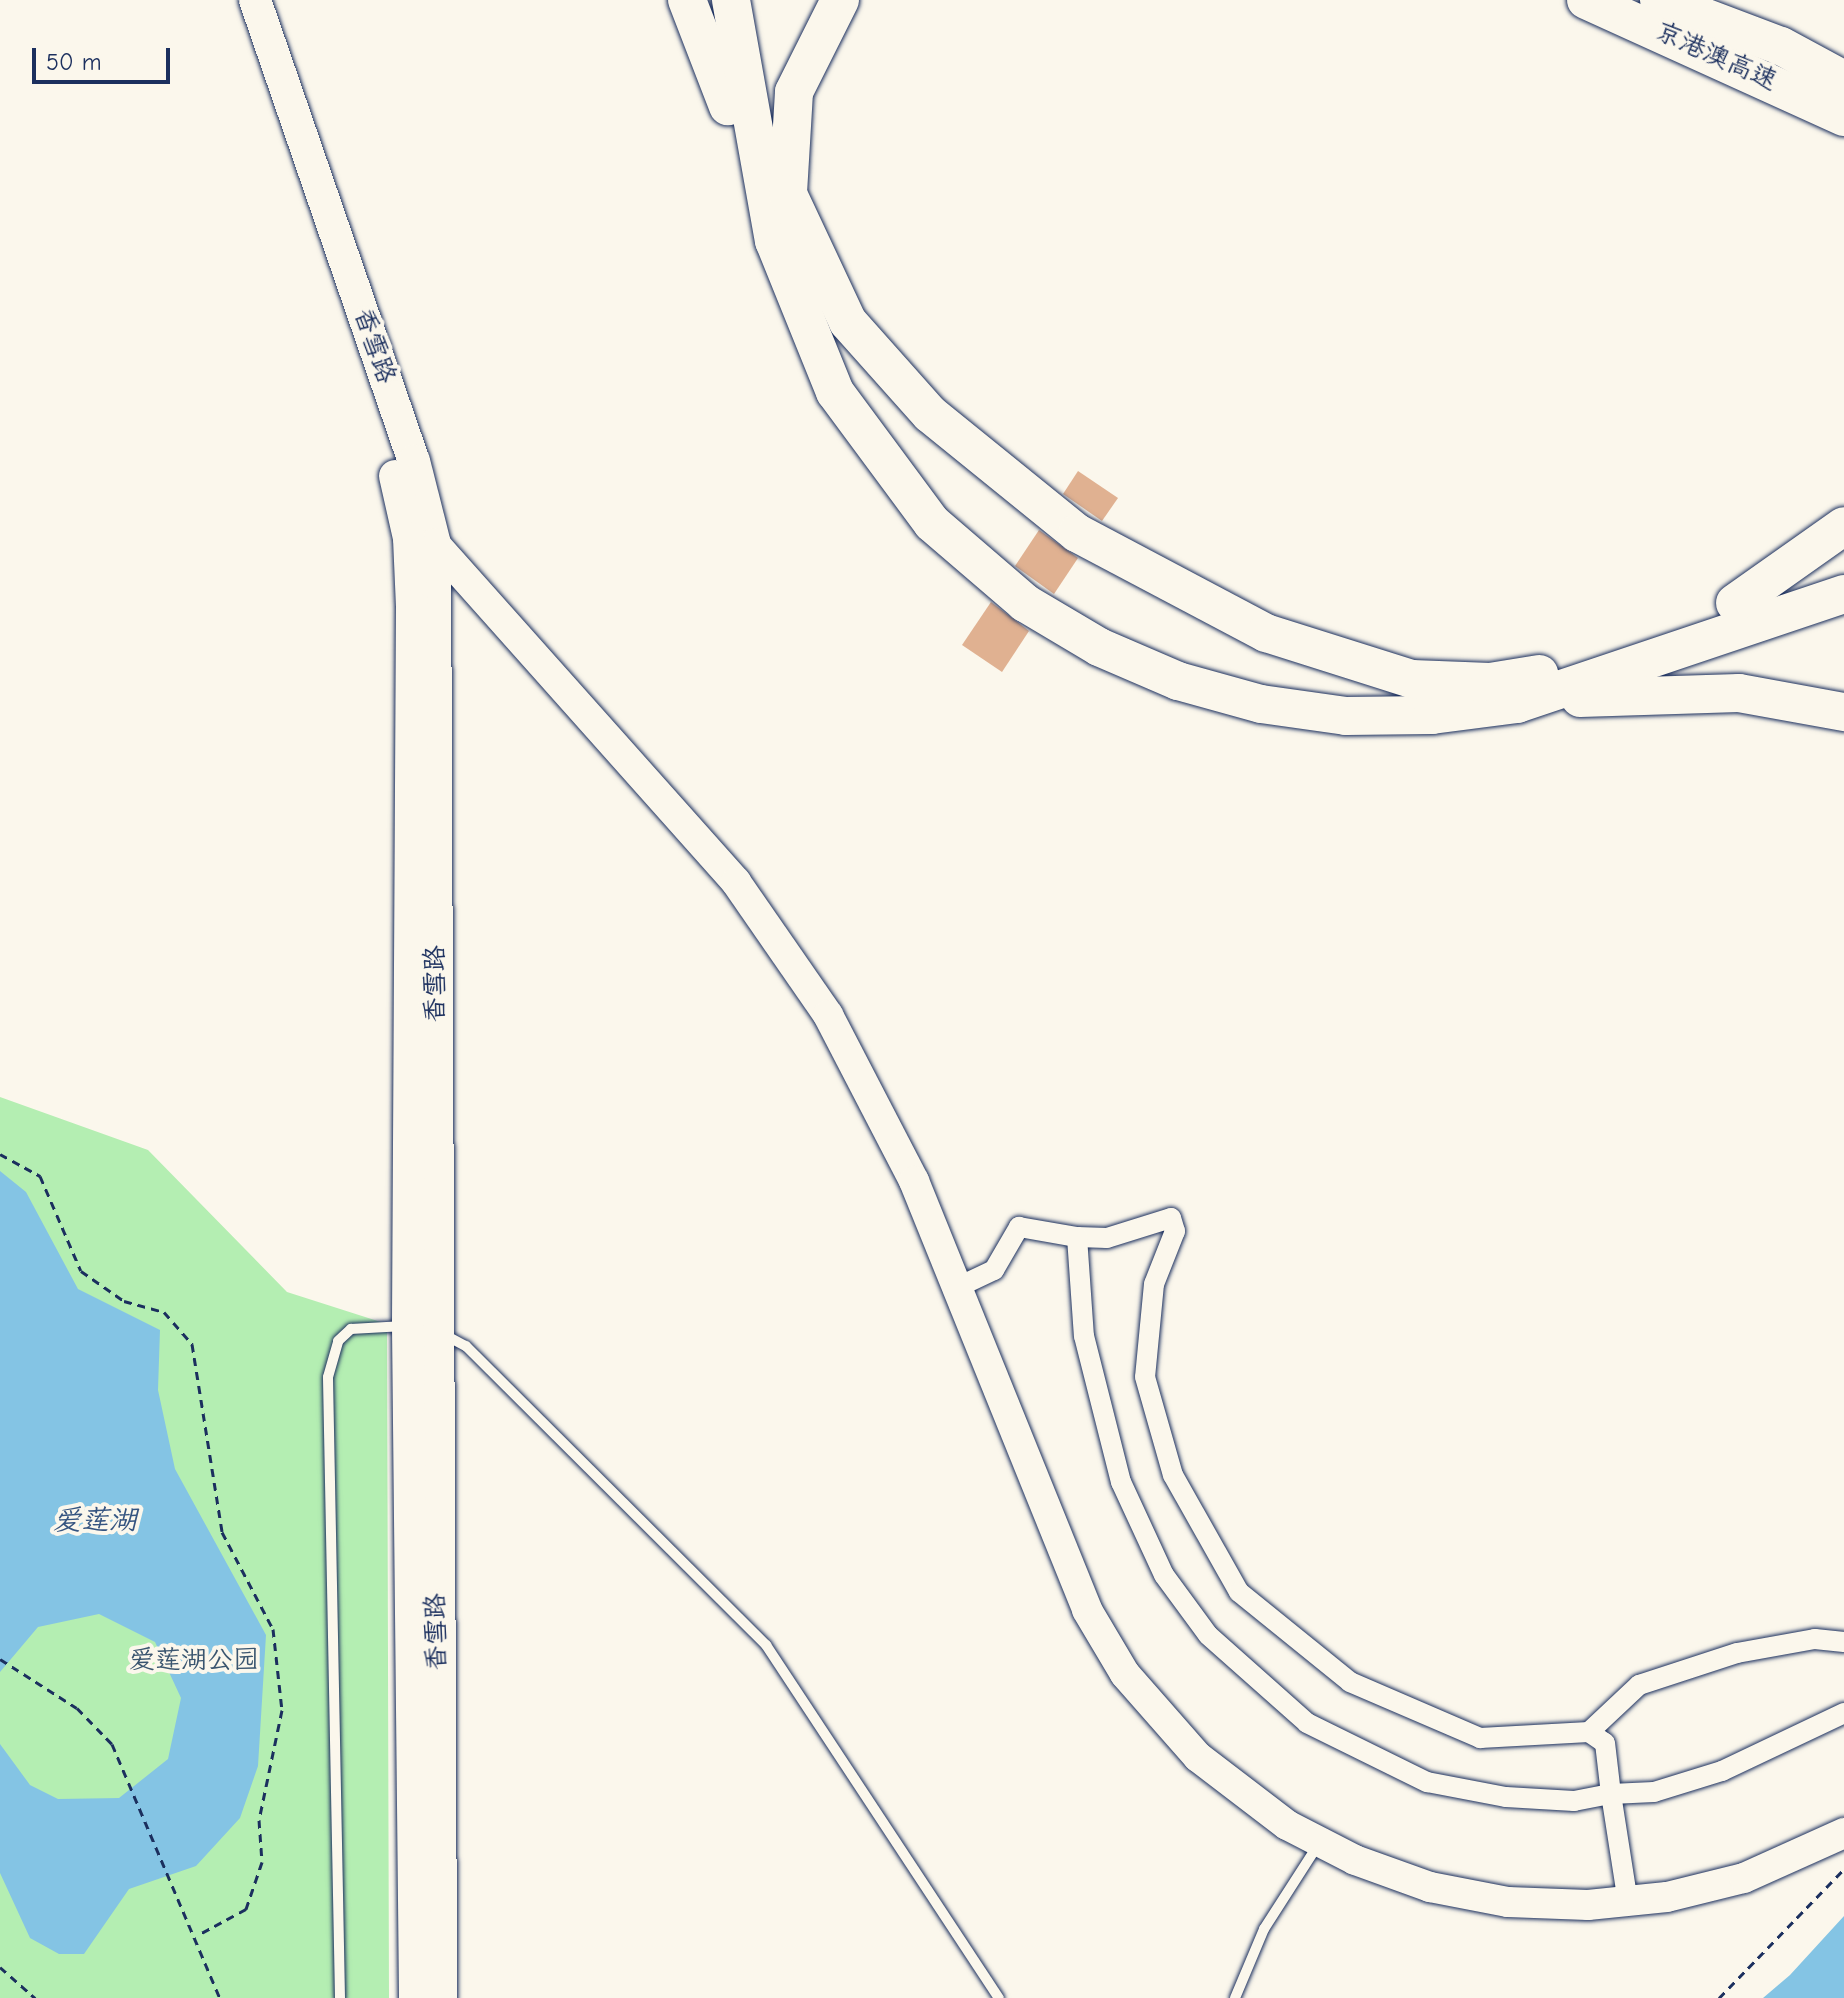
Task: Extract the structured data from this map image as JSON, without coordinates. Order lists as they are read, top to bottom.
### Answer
{
  "streets": {
    "highway": ["京港澳高速"],
    "main road": ["香雪路"]
  },
  "water": ["爱莲湖"],
  "parks": ["爱莲湖公园"],
  "scale_bar": "50 m"
}
